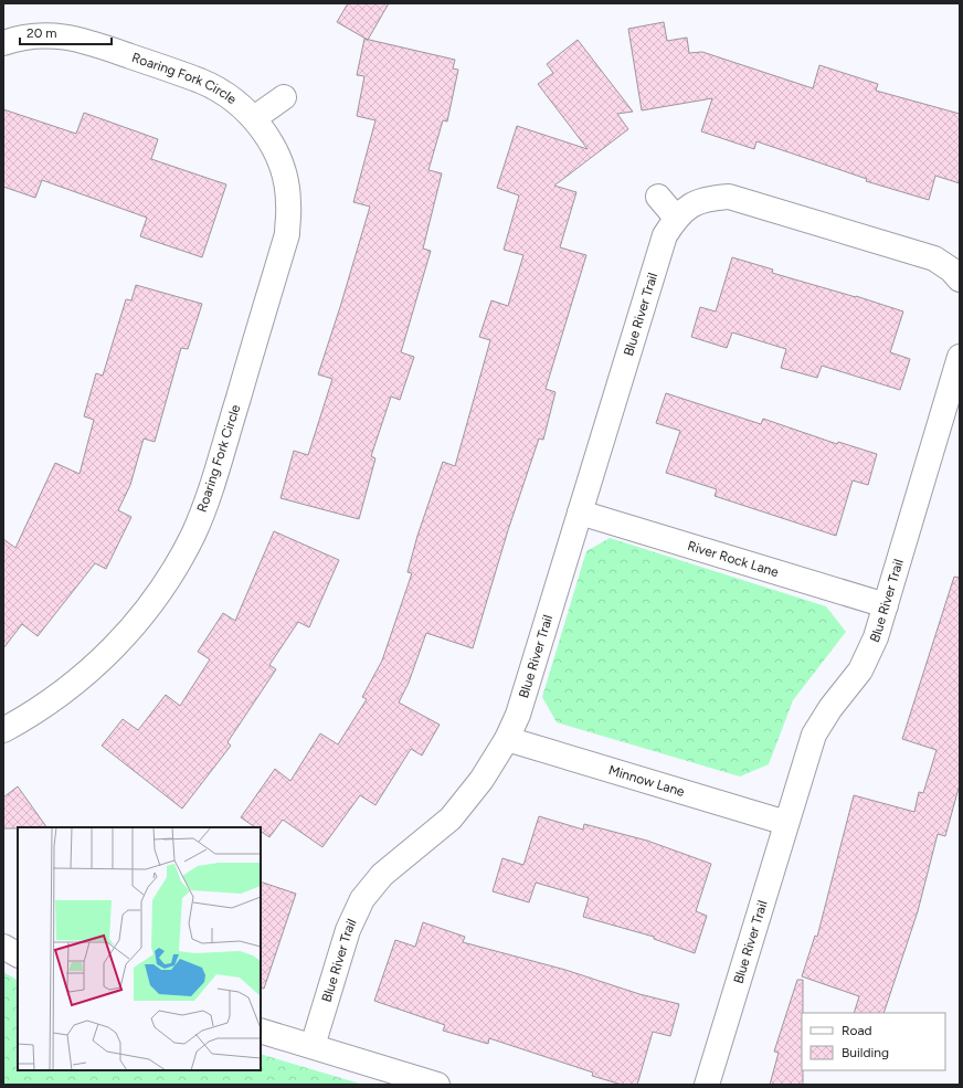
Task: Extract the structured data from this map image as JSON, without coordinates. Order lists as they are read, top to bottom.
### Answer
{
  "streets": {
    "street": [
      "Roaring Fork Circle",
      "Blue River Trail",
      "River Rock Lane",
      "Minnow Lane"
    ]
  },
  "crossings": [
    ["Blue River Trail", "River Rock Lane"],
    ["Blue River Trail", "Minnow Lane"]
  ],
  "legend": ["Road", "Building"],
  "scale_bar": "20 m"
}
